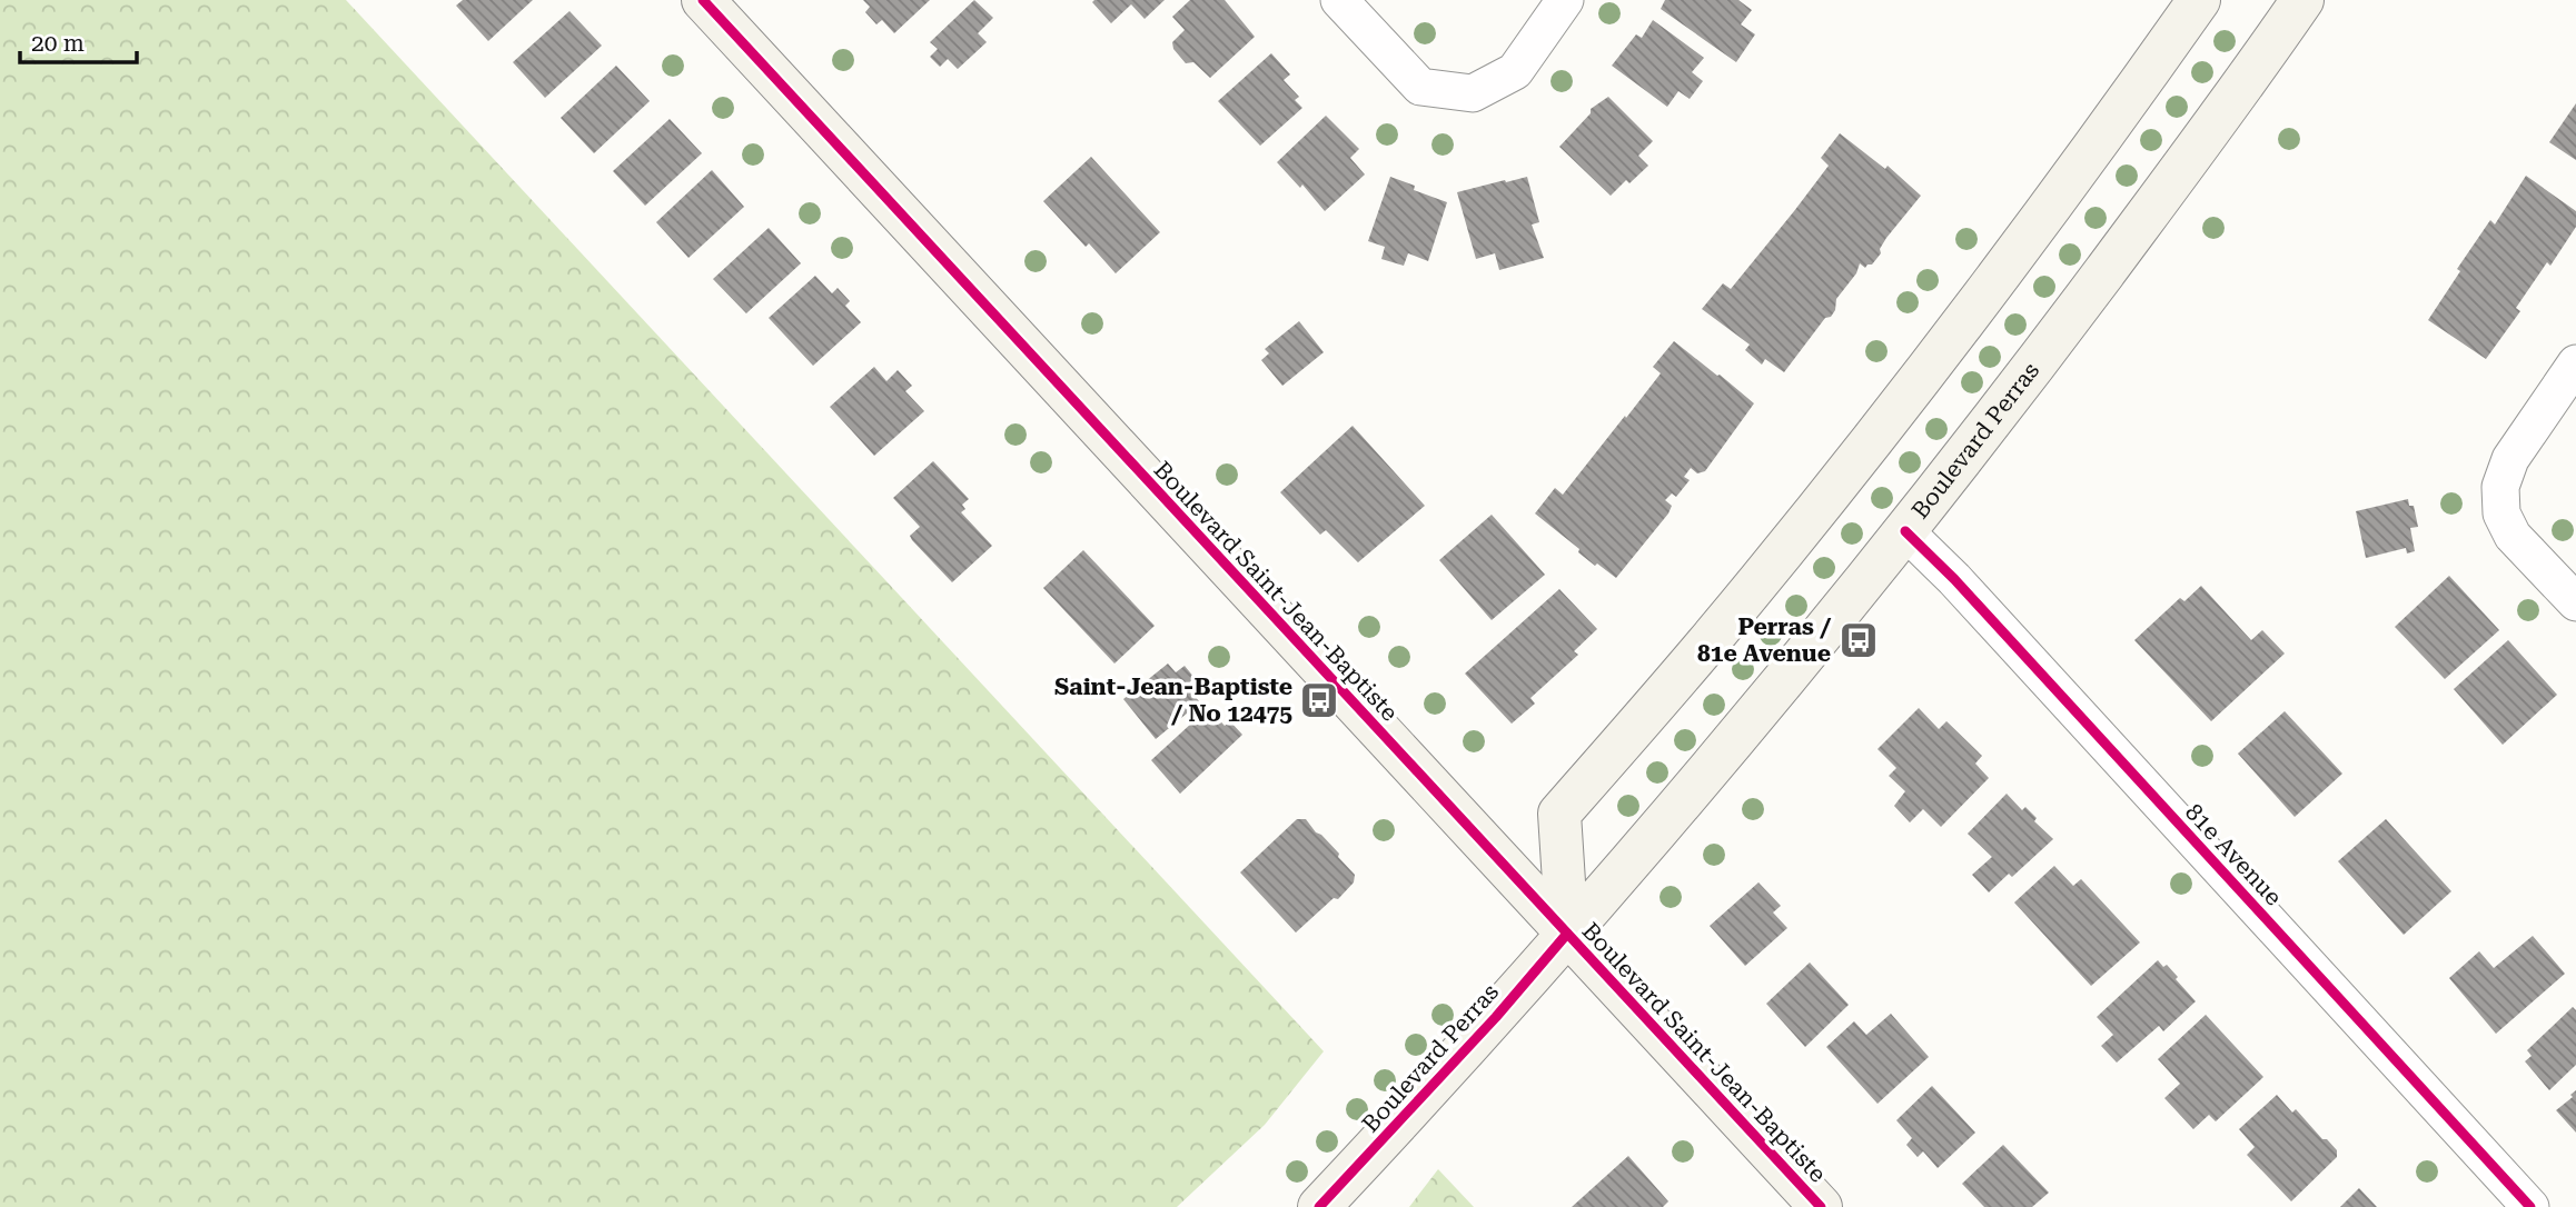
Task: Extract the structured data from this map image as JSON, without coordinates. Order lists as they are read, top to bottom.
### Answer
{
  "streets": {
    "main road": ["Boulevard Perras", "Boulevard Saint-Jean-Baptiste"],
    "street": ["81e Avenue"]
  },
  "crossings": [
    ["Boulevard Perras", "Boulevard Saint-Jean-Baptiste"],
    ["Boulevard Perras", "81e Avenue"]
  ],
  "places": {
    "bus stop": ["Perras / 81e Avenue", "Saint-Jean-Baptiste / No 12475"]
  },
  "scale_bar": "20 m"
}
